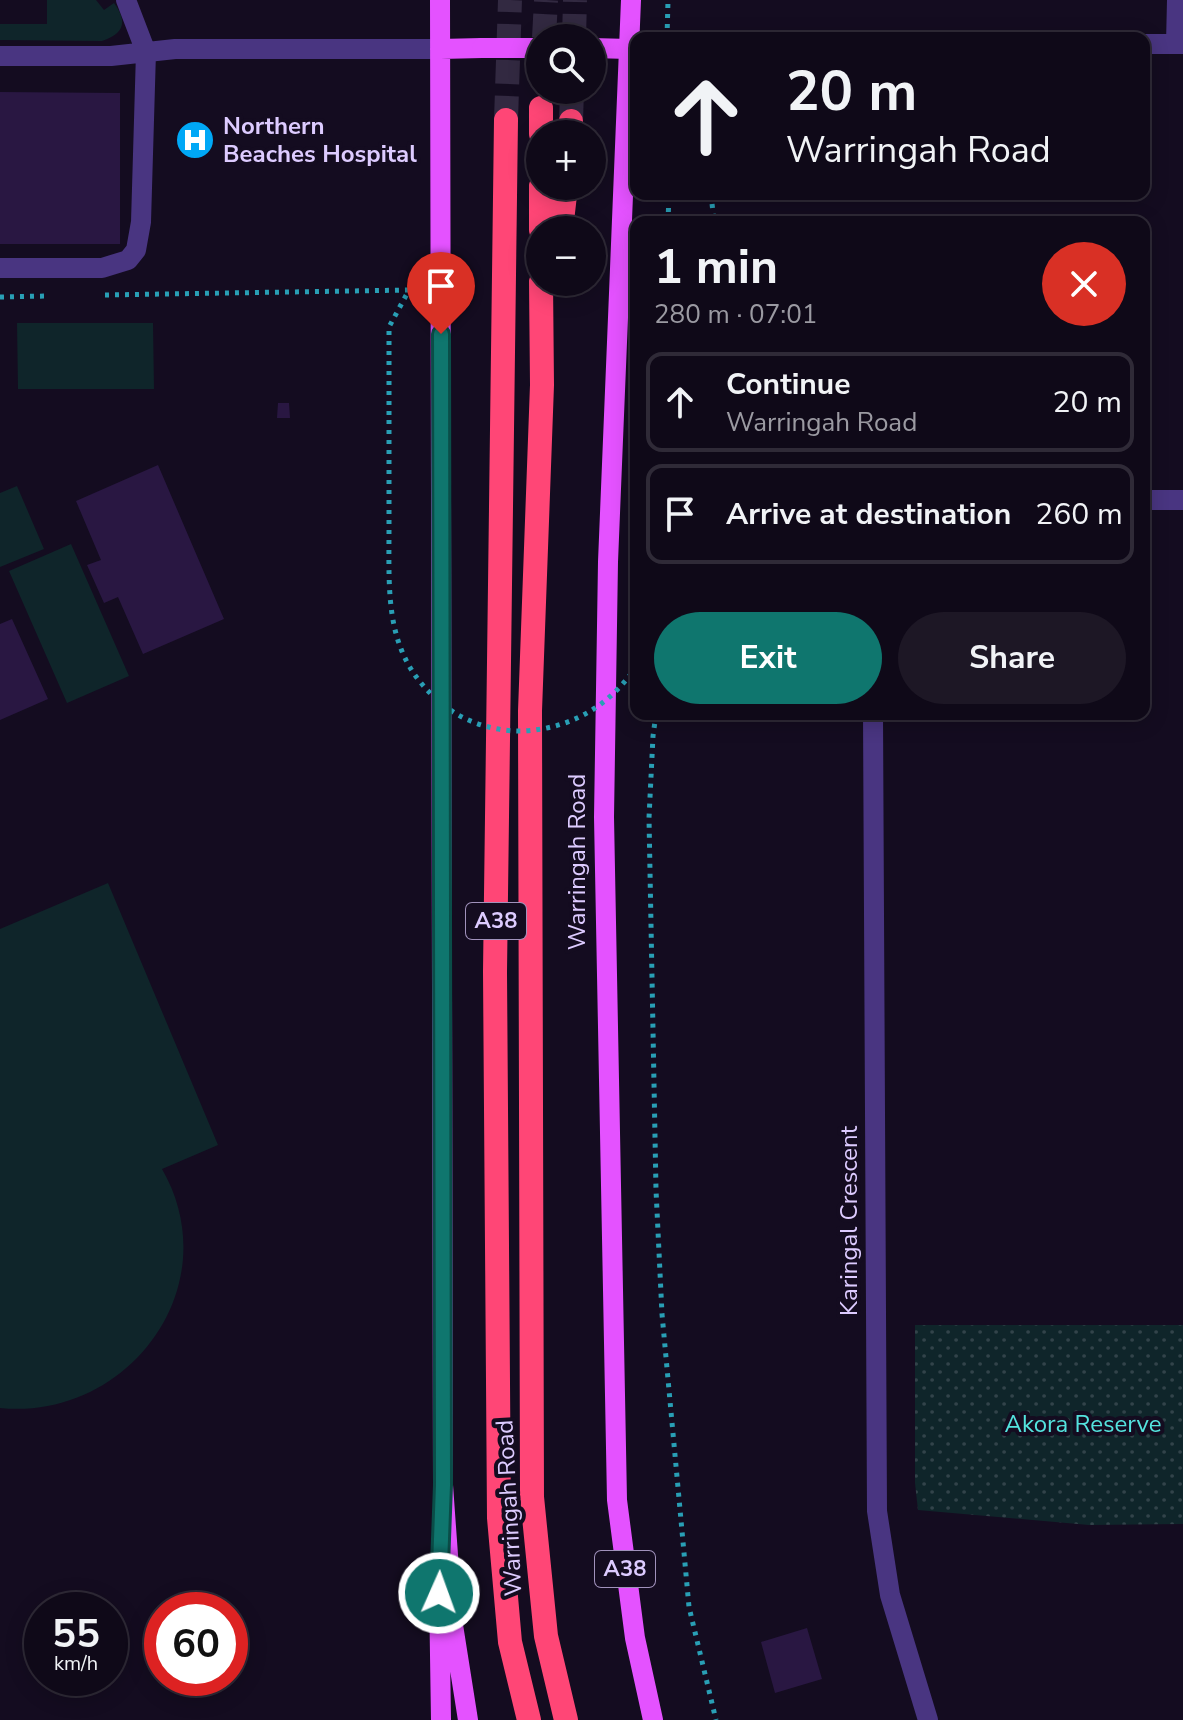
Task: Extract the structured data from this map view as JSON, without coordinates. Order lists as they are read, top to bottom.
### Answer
{
  "streets": {
    "highway": ["Warringah Road", "A38"],
    "street": ["Karingal Crescent"]
  },
  "parks": ["Akora Reserve"],
  "places": {
    "hospital": ["Northern Beaches Hospital"]
  },
  "page": {
    "map_buttons": ["+", "−"],
    "turn": ["20 m", "Warringah Road"],
    "heading": ["1 min", "280 m · 07:01"],
    "list": [
      {
        "name": "Continue",
        "note": "Warringah Road",
        "value": "20 m"
      },
      {
        "name": "Arrive at destination",
        "value": "260 m"
      }
    ],
    "buttons": ["Exit", "Share"],
    "speed": "55 km/h",
    "limit": "60"
  }
}
